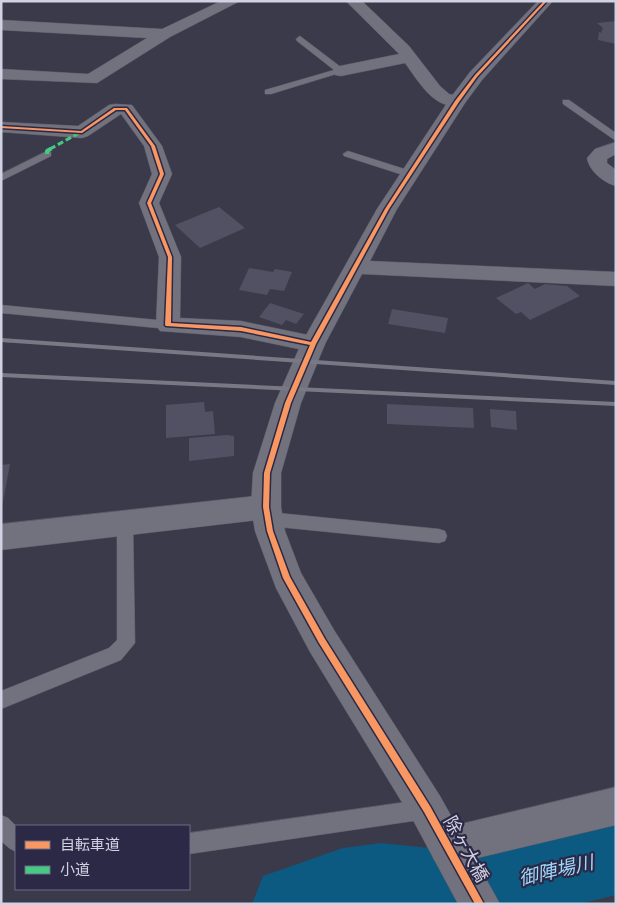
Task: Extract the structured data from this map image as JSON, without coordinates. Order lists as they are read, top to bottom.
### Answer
{
  "streets": {
    "street": ["除ヶ大橋"]
  },
  "water": ["御陣場川"],
  "legend": ["自転車道", "小道"]
}
